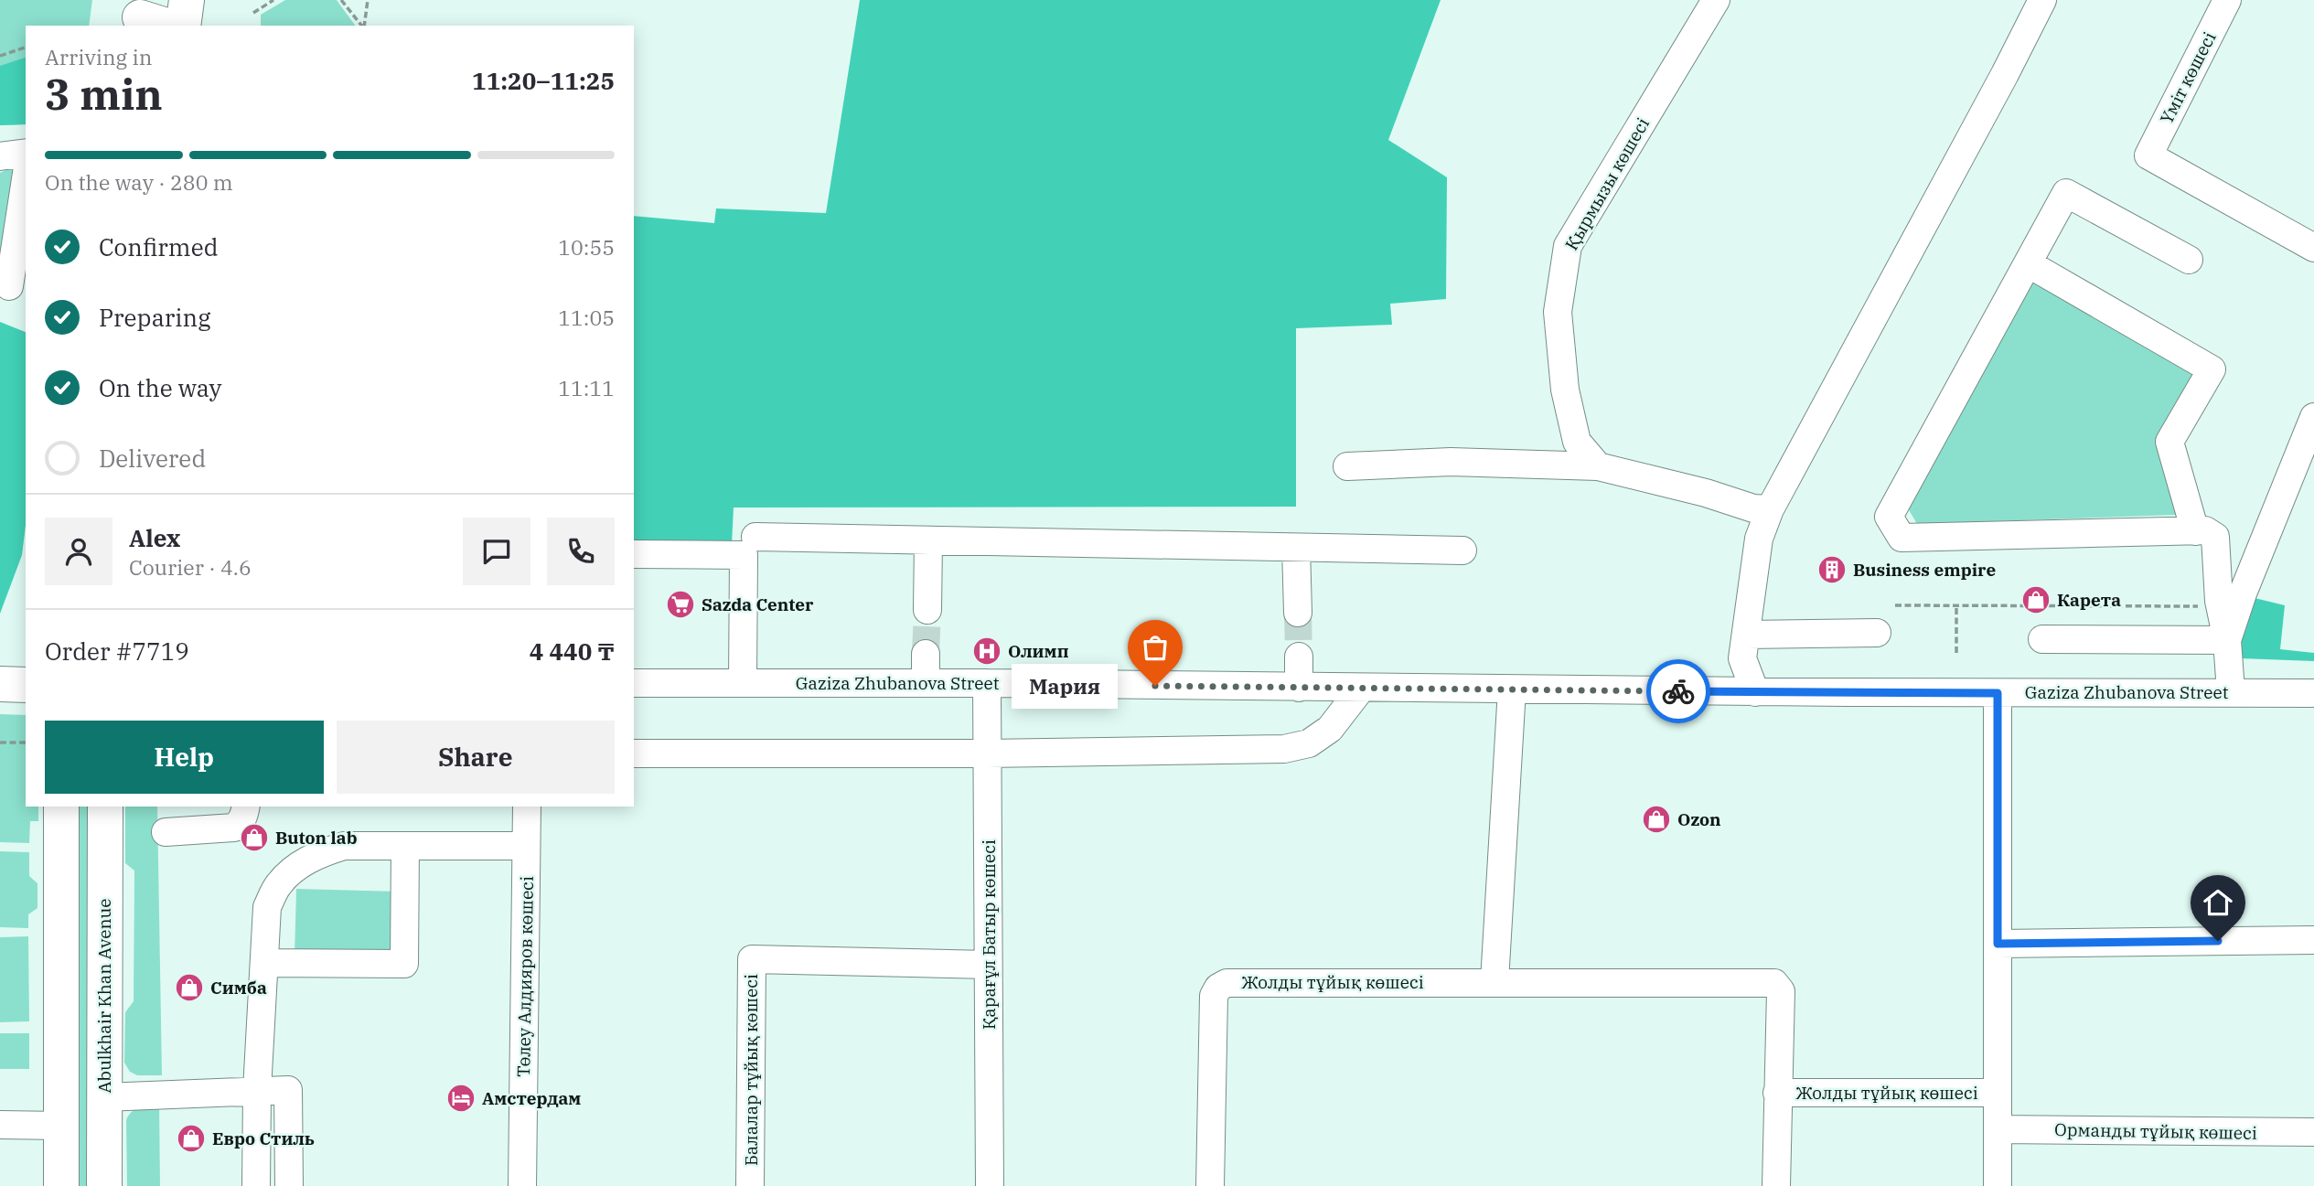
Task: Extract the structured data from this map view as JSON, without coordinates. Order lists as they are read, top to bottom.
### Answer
{
  "streets": {
    "main road": ["Abulkhair Khan Avenue"],
    "street": [
      "Үміт көшесі",
      "Қырмызы көшесі",
      "Gaziza Zhubanova Street",
      "Қарағұл Батыр көшесі",
      "Төлеу Алдияров көшесі",
      "Жолды тұйық көшесі",
      "Балалар тұйық көшесі",
      "Орманды тұйық көшесі"
    ]
  },
  "crossings": [
    ["Gaziza Zhubanova Street", "Қарағұл Батыр көшесі"],
    ["Қарағұл Батыр көшесі", "Балалар тұйық көшесі"]
  ],
  "places": {
    "building": ["Business empire"],
    "shop": [
      "Карета",
      "Ozon",
      "Buton lab",
      "Симба",
      "Евро Стиль"
    ],
    "supermarket": ["Sazda Center"],
    "hospital": ["Олимп"],
    "other": ["Мария"],
    "hotel": ["Амстердам"]
  },
  "page": {
    "heading": ["3 min", "Arriving in", "11:20–11:25"],
    "panel": [
      "Alex",
      "Courier · 4.6",
      "Order #7719",
      "4 440 ₸"
    ],
    "bar": "On the way · 280 m",
    "list": [
      ["Confirmed", "10:55"],
      ["Preparing", "11:05"],
      ["On the way", "11:11"],
      "Delivered"
    ],
    "bubble": "Мария",
    "buttons": ["Help", "Share"]
  }
}
